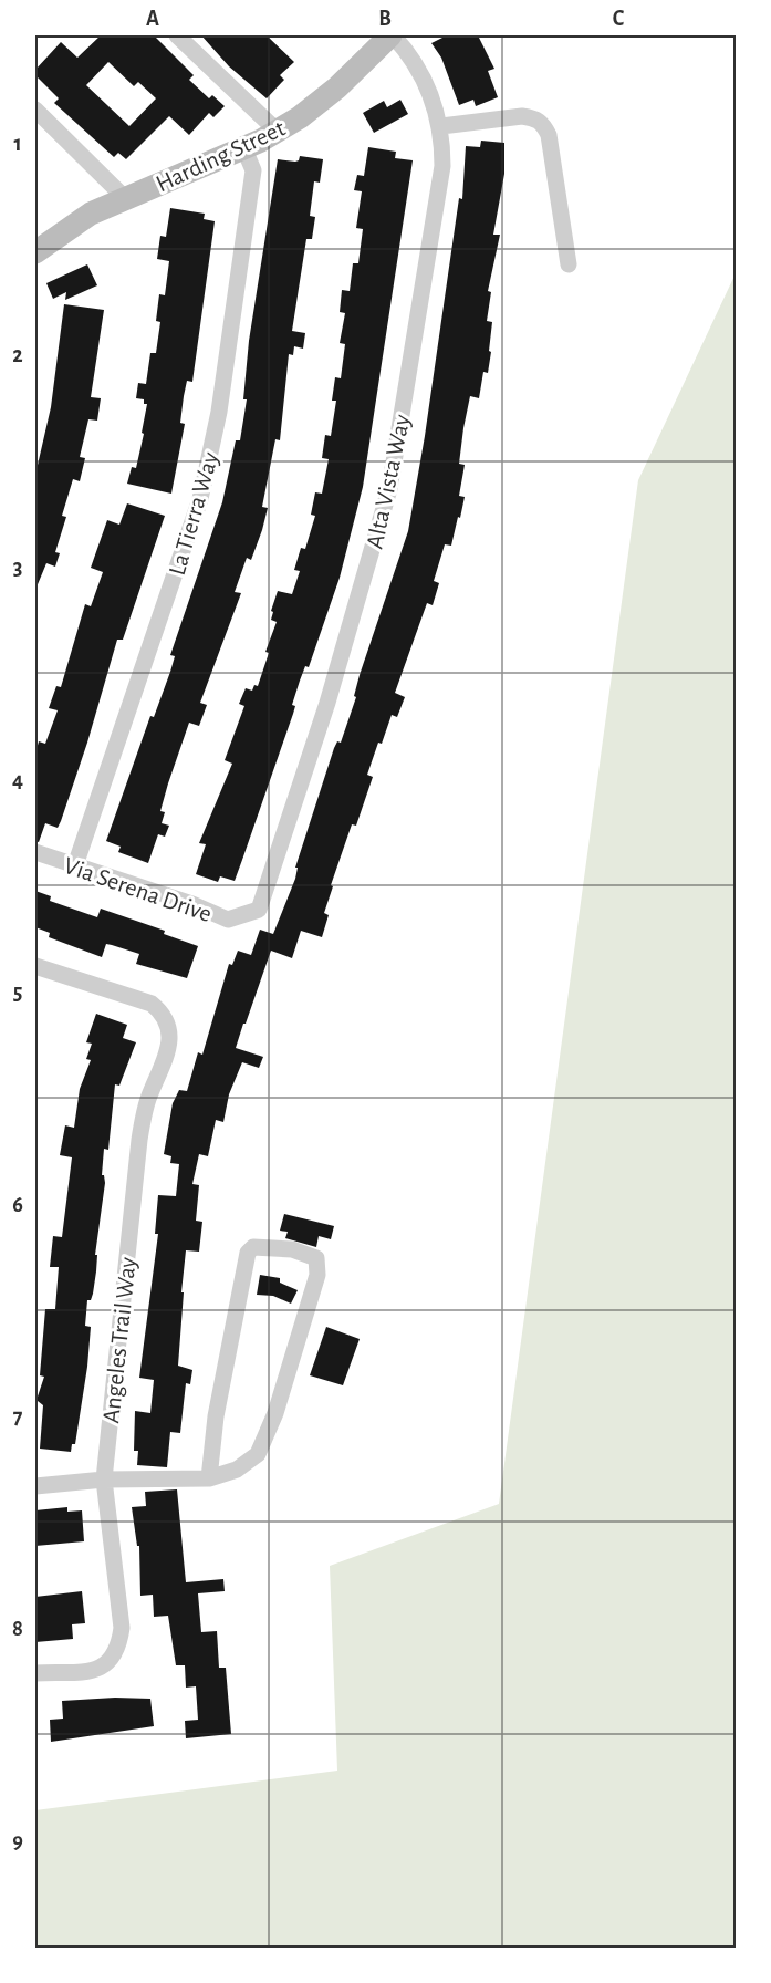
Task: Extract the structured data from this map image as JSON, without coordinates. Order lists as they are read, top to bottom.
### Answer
{
  "streets": {
    "street": [
      "Harding Street",
      "Alta Vista Way",
      "La Tierra Way",
      "Via Serena Drive",
      "Angeles Trail Way"
    ]
  },
  "crossings": [
    ["Harding Street", "Alta Vista Way"],
    ["Harding Street", "La Tierra Way"],
    ["Alta Vista Way", "Via Serena Drive"],
    ["La Tierra Way", "Via Serena Drive"]
  ],
  "grid": {
    "columns": ["A", "B", "C"],
    "rows": [
      "1",
      "2",
      "3",
      "4",
      "5",
      "6",
      "7",
      "8",
      "9"
    ]
  }
}
